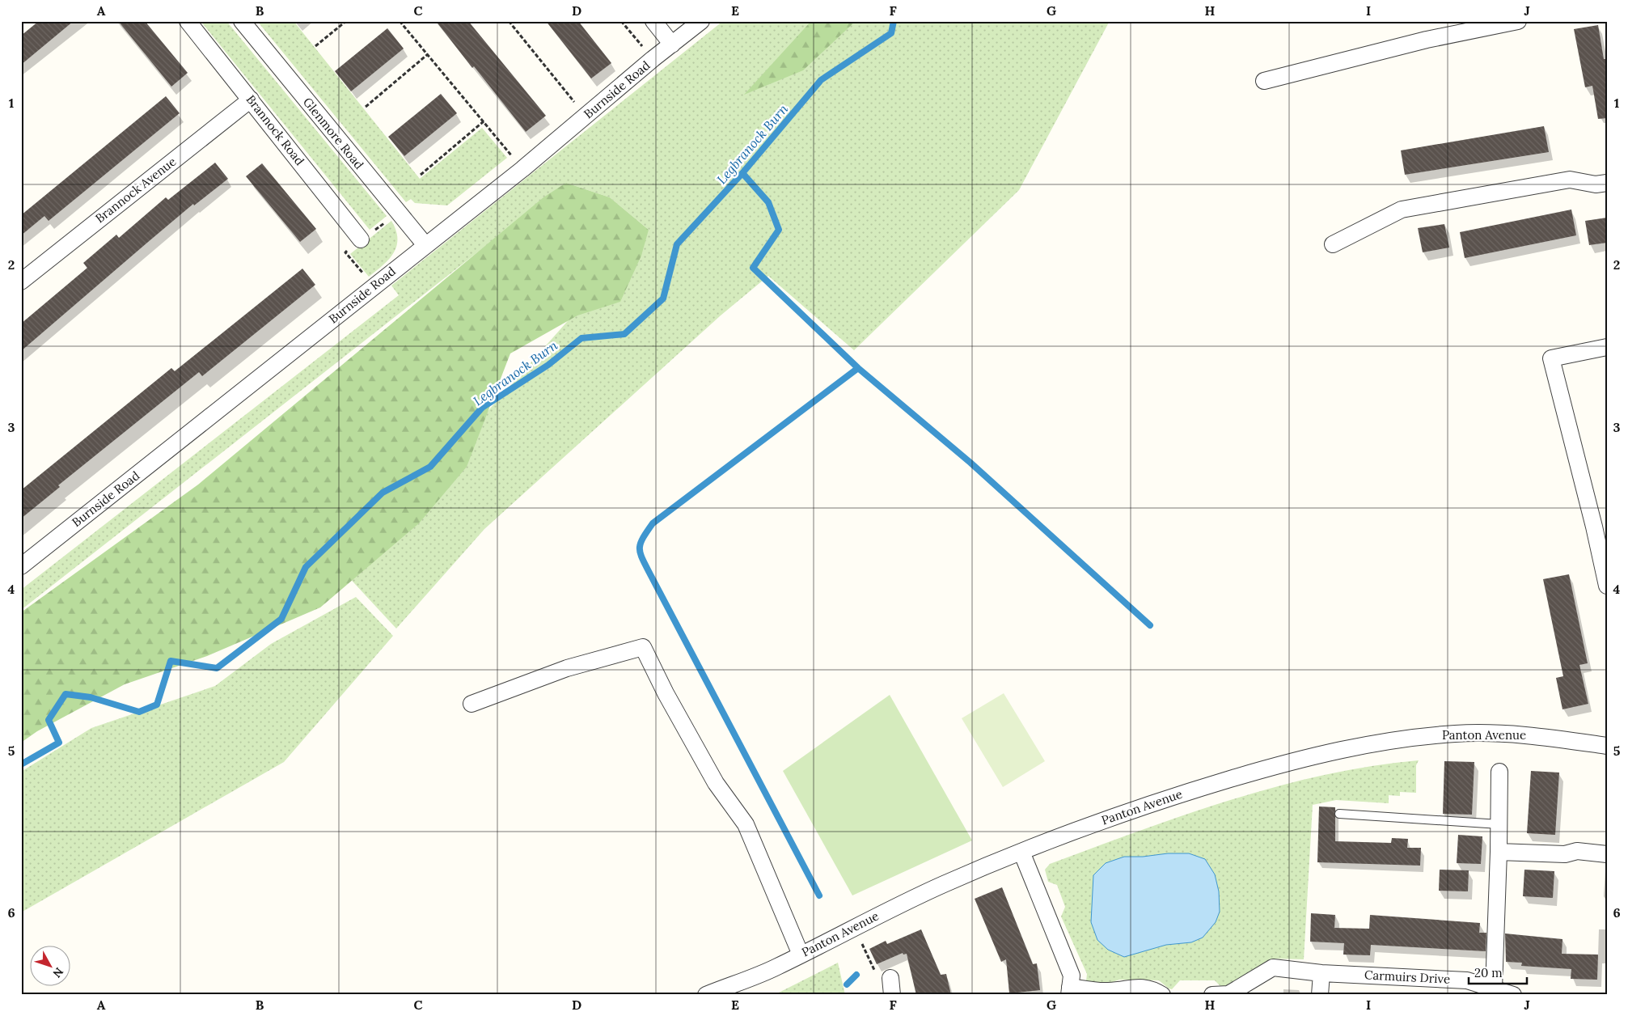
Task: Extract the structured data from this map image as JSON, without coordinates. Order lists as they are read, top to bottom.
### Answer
{
  "streets": {
    "street": [
      "Burnside Road",
      "Brannock Road",
      "Glenmore Road",
      "Brannock Avenue",
      "Panton Avenue",
      "Carmuirs Drive"
    ]
  },
  "crossings": [
    ["Burnside Road", "Glenmore Road"],
    ["Brannock Road", "Brannock Avenue"]
  ],
  "water": ["Legbranock Burn"],
  "scale_bar": "20 m",
  "north": "bottom right",
  "grid": {
    "columns": [
      "A",
      "B",
      "C",
      "D",
      "E",
      "F",
      "G",
      "H",
      "I",
      "J"
    ],
    "rows": [
      "1",
      "2",
      "3",
      "4",
      "5",
      "6"
    ]
  }
}
